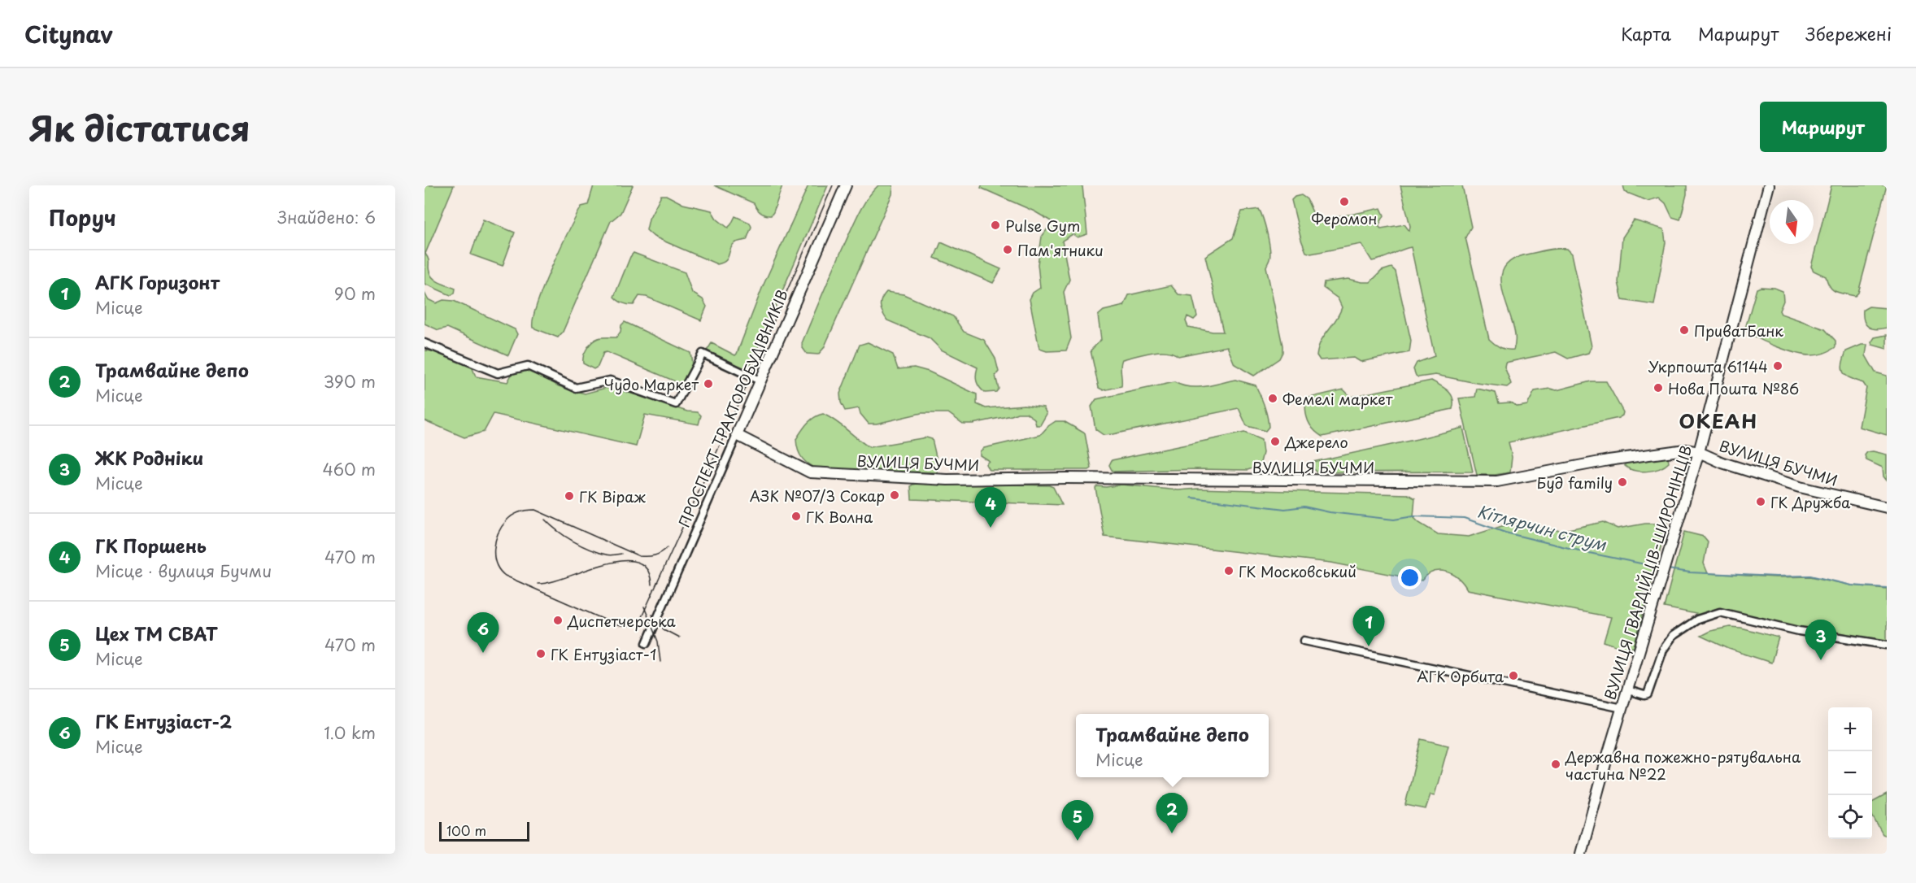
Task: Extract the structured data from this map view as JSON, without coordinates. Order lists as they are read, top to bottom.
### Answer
{
  "streets": {
    "street": ["ПРОСПЕКТ ТРАКТОРОБУДІВНИКІВ", "ВУЛИЦЯ БУЧМИ", "ВУЛИЦЯ ГВАРДІЙЦІВ-ШИРОНІНЦІВ"]
  },
  "crossings": [
    ["ПРОСПЕКТ ТРАКТОРОБУДІВНИКІВ", "ВУЛИЦЯ БУЧМИ"],
    ["ВУЛИЦЯ БУЧМИ", "ВУЛИЦЯ ГВАРДІЙЦІВ-ШИРОНІНЦІВ"]
  ],
  "districts": ["ОКЕАН"],
  "water": ["Кітлярчин струм"],
  "places": [
    "Феромон",
    "Pulse Gym",
    "Пам'ятники",
    "ПриватБанк",
    "Укрпошта 61144",
    "Чудо Маркет",
    "Нова Пошта №86",
    "Фемелі маркет",
    "Джерело",
    "Буд family",
    "АЗК №07/3 Сокар",
    "ГК Віраж",
    "ГК Дружба",
    "ГК Волна",
    "ГК Московський",
    "Диспетчерська",
    "ГК Ентузіаст-1",
    "АГК Орбита",
    "Державна пожежно-рятувальна частина №22"
  ],
  "scale_bar": "100 m",
  "north": "bottom",
  "page": {
    "header": "Citynav",
    "nav": ["Карта", "Маршрут", "Збережені"],
    "title": "Як дістатися",
    "buttons": "Маршрут",
    "heading": ["Поруч", "Знайдено: 6"],
    "list": [
      {
        "mark": "1",
        "name": "АГК Горизонт",
        "note": "Місце",
        "value": "90 m"
      },
      {
        "mark": "2",
        "name": "Трамвайне депо",
        "note": "Місце",
        "value": "390 m"
      },
      {
        "mark": "3",
        "name": "ЖК Родніки",
        "note": "Місце",
        "value": "460 m"
      },
      {
        "mark": "4",
        "name": "ГК Поршень",
        "note": "Місце · вулиця Бучми",
        "value": "470 m"
      },
      {
        "mark": "5",
        "name": "Цех ТМ СВАТ",
        "note": "Місце",
        "value": "470 m"
      },
      {
        "mark": "6",
        "name": "ГК Ентузіаст-2",
        "note": "Місце",
        "value": "1.0 km"
      }
    ],
    "pins": [
      "4",
      "1",
      "6",
      "3",
      "2",
      "5"
    ],
    "map_buttons": ["+", "−"],
    "popup": ["Трамвайне депо", "Місце"],
    "scale": "100 m"
  }
}
